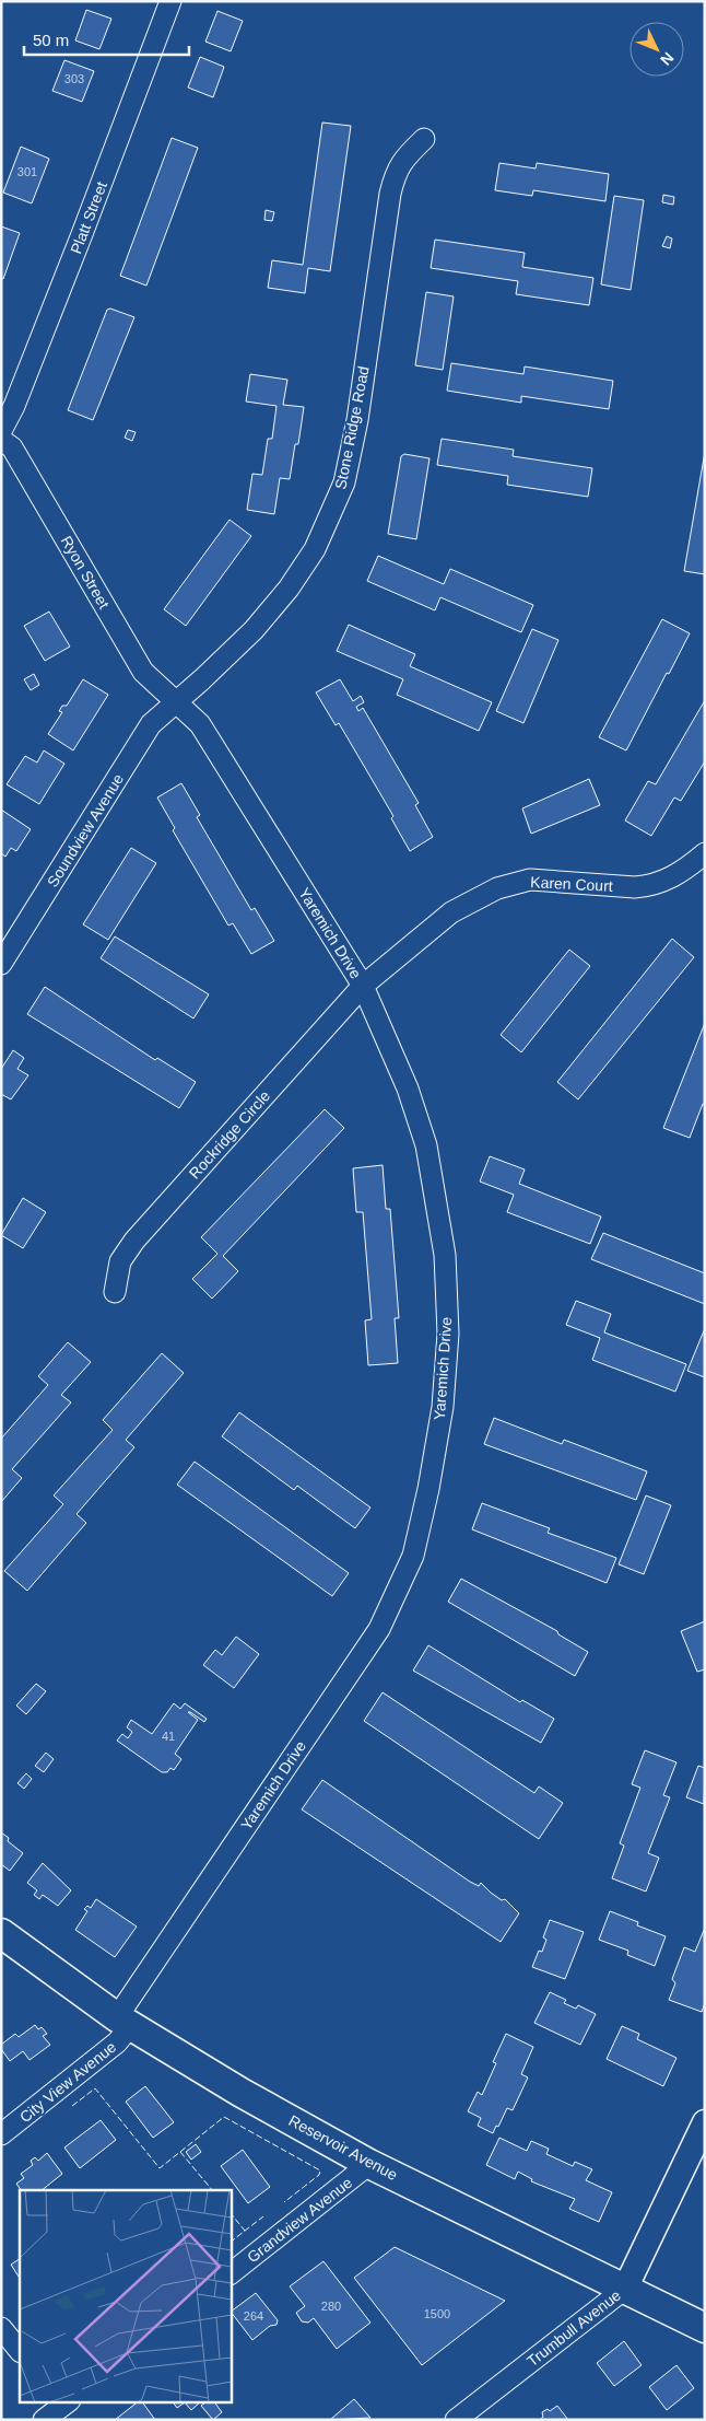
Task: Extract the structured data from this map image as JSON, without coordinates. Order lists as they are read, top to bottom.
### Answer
{
  "streets": {
    "main road": ["Reservoir Avenue"],
    "street": [
      "Platt Street",
      "Stone Ridge Road",
      "Ryon Street",
      "Soundview Avenue",
      "Karen Court",
      "Yaremich Drive",
      "Rockridge Circle",
      "City View Avenue",
      "Grandview Avenue",
      "Trumbull Avenue"
    ]
  },
  "crossings": [
    ["Stone Ridge Road", "Ryon Street"],
    ["Stone Ridge Road", "Soundview Avenue"],
    ["Stone Ridge Road", "Yaremich Drive"],
    ["Ryon Street", "Soundview Avenue"],
    ["Ryon Street", "Yaremich Drive"],
    ["Soundview Avenue", "Yaremich Drive"],
    ["Karen Court", "Yaremich Drive"],
    ["Karen Court", "Rockridge Circle"],
    ["Yaremich Drive", "Rockridge Circle"],
    ["Yaremich Drive", "City View Avenue"],
    ["Yaremich Drive", "Reservoir Avenue"],
    ["City View Avenue", "Reservoir Avenue"],
    ["Reservoir Avenue", "Grandview Avenue"],
    ["Reservoir Avenue", "Trumbull Avenue"]
  ],
  "house_numbers": [
    "303",
    "301",
    "41",
    "280",
    "1500",
    "264"
  ],
  "scale_bar": "50 m",
  "north": "bottom right"
}
